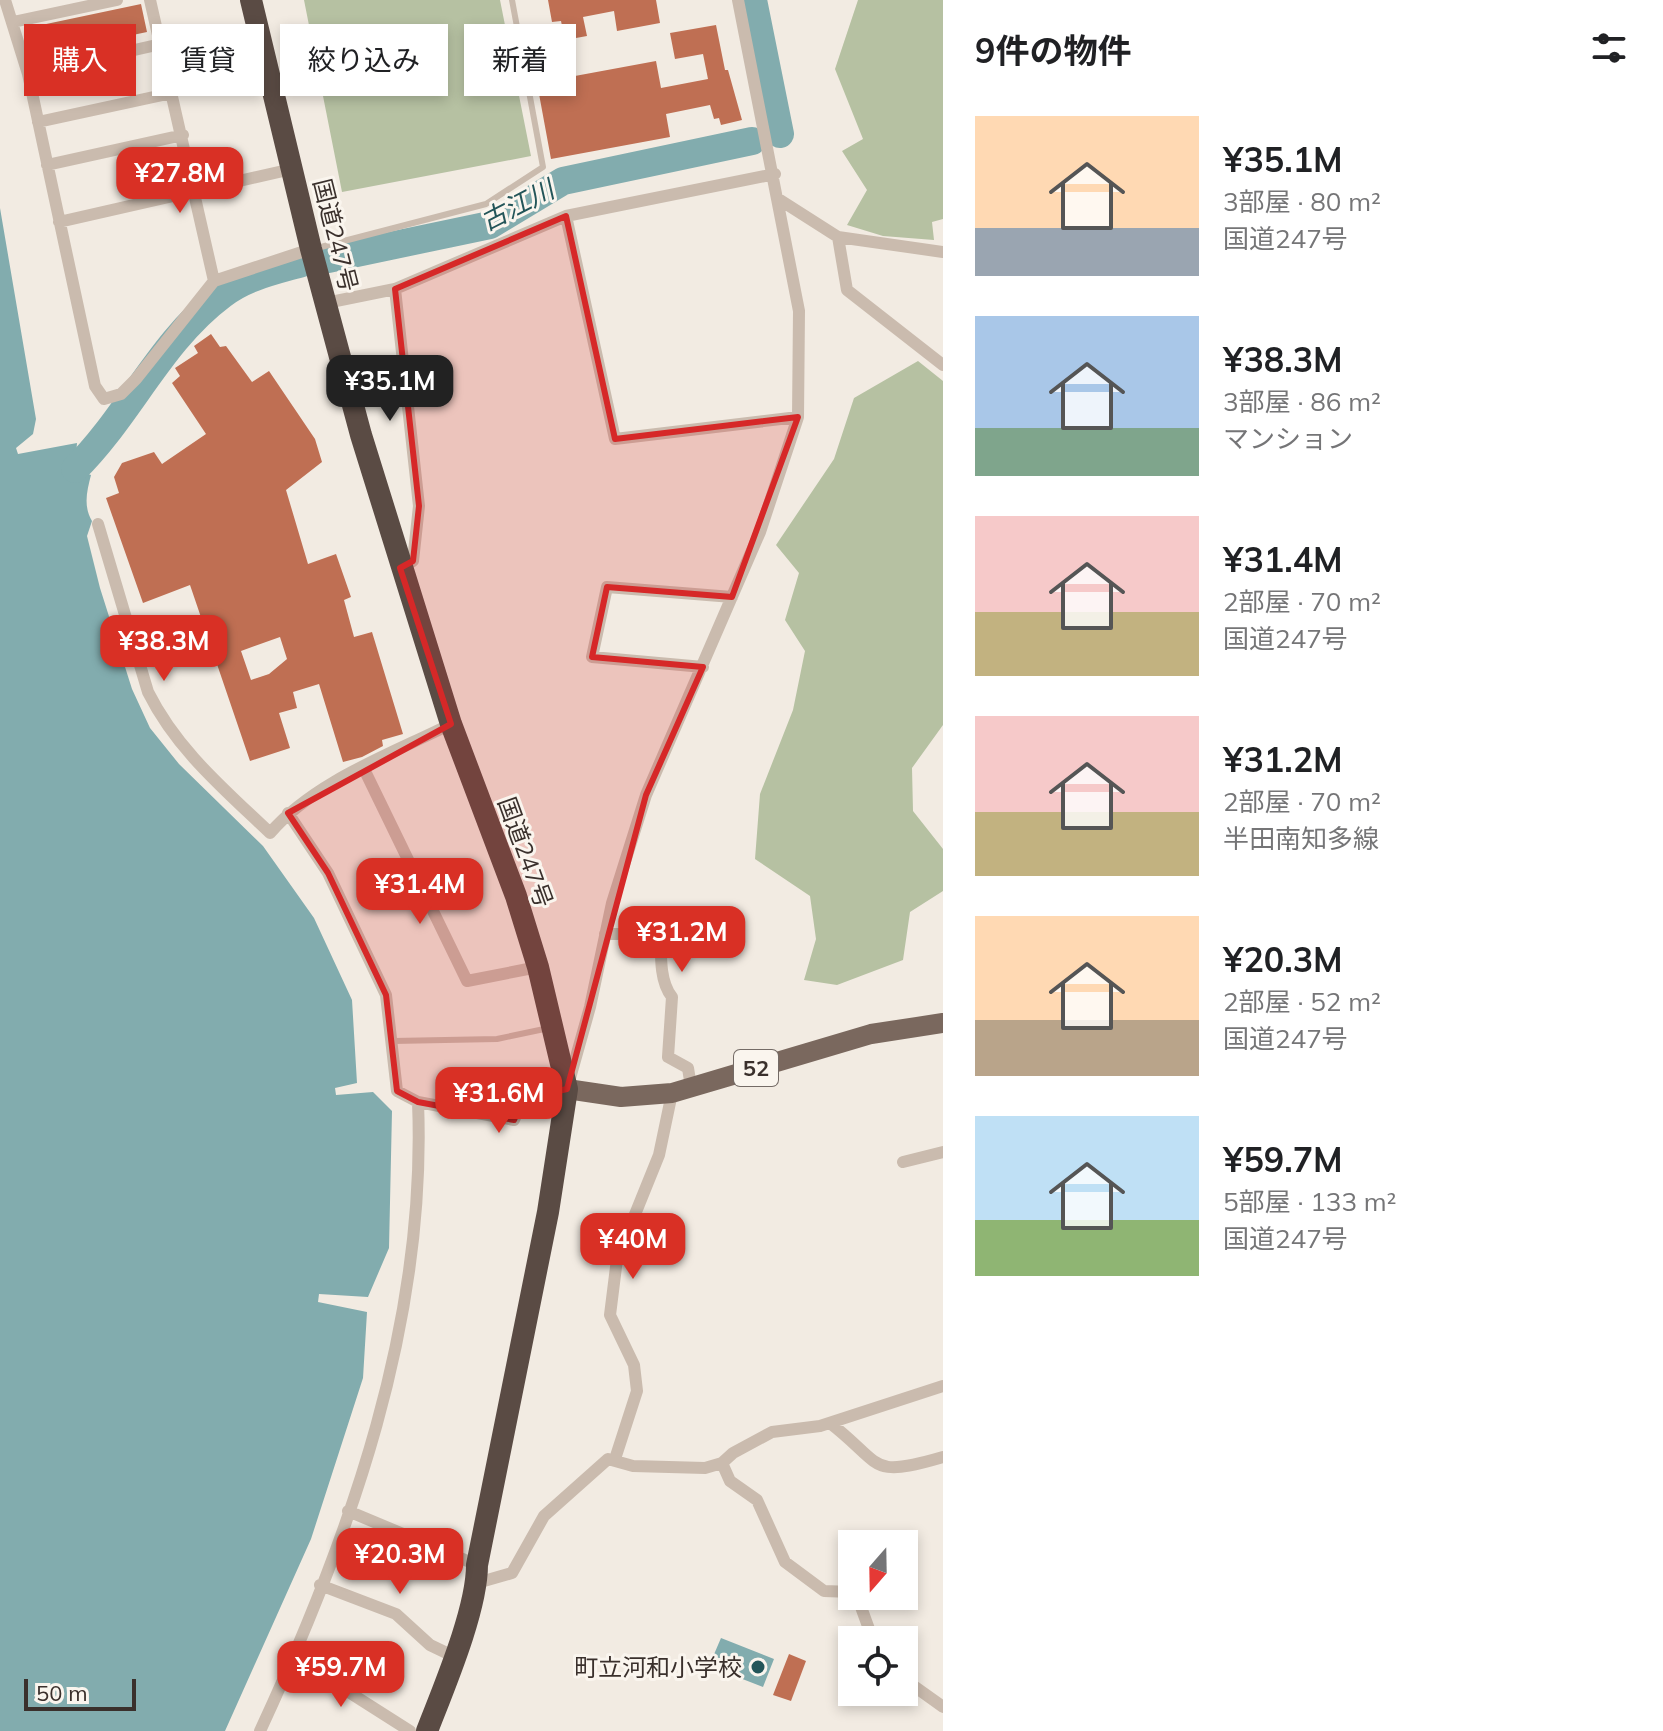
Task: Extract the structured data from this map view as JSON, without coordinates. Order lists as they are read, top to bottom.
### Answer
{
  "streets": {
    "highway": ["国道247号"],
    "main road": ["52"]
  },
  "crossings": [
    ["国道247号", "52"]
  ],
  "water": ["古江川"],
  "places": ["町立河和小学校"],
  "scale_bar": "50 m",
  "north": "bottom",
  "page": {
    "heading": "9件の物件",
    "chip": [
      "購入",
      "賃貸",
      "絞り込み",
      "新着"
    ],
    "list": [
      {
        "name": "¥35.1M",
        "note": "3部屋 · 80 m² · 国道247号"
      },
      {
        "name": "¥38.3M",
        "note": "3部屋 · 86 m² · マンション"
      },
      {
        "name": "¥31.4M",
        "note": "2部屋 · 70 m² · 国道247号"
      },
      {
        "name": "¥31.2M",
        "note": "2部屋 · 70 m² · 半田南知多線"
      },
      {
        "name": "¥20.3M",
        "note": "2部屋 · 52 m² · 国道247号"
      },
      {
        "name": "¥59.7M",
        "note": "5部屋 · 133 m² · 国道247号"
      }
    ],
    "price": [
      "¥27.8M",
      "¥35.1M",
      "¥38.3M",
      "¥31.4M",
      "¥31.2M",
      "¥31.6M",
      "¥40M",
      "¥20.3M",
      "¥59.7M"
    ],
    "scale": "50 m"
  }
}
